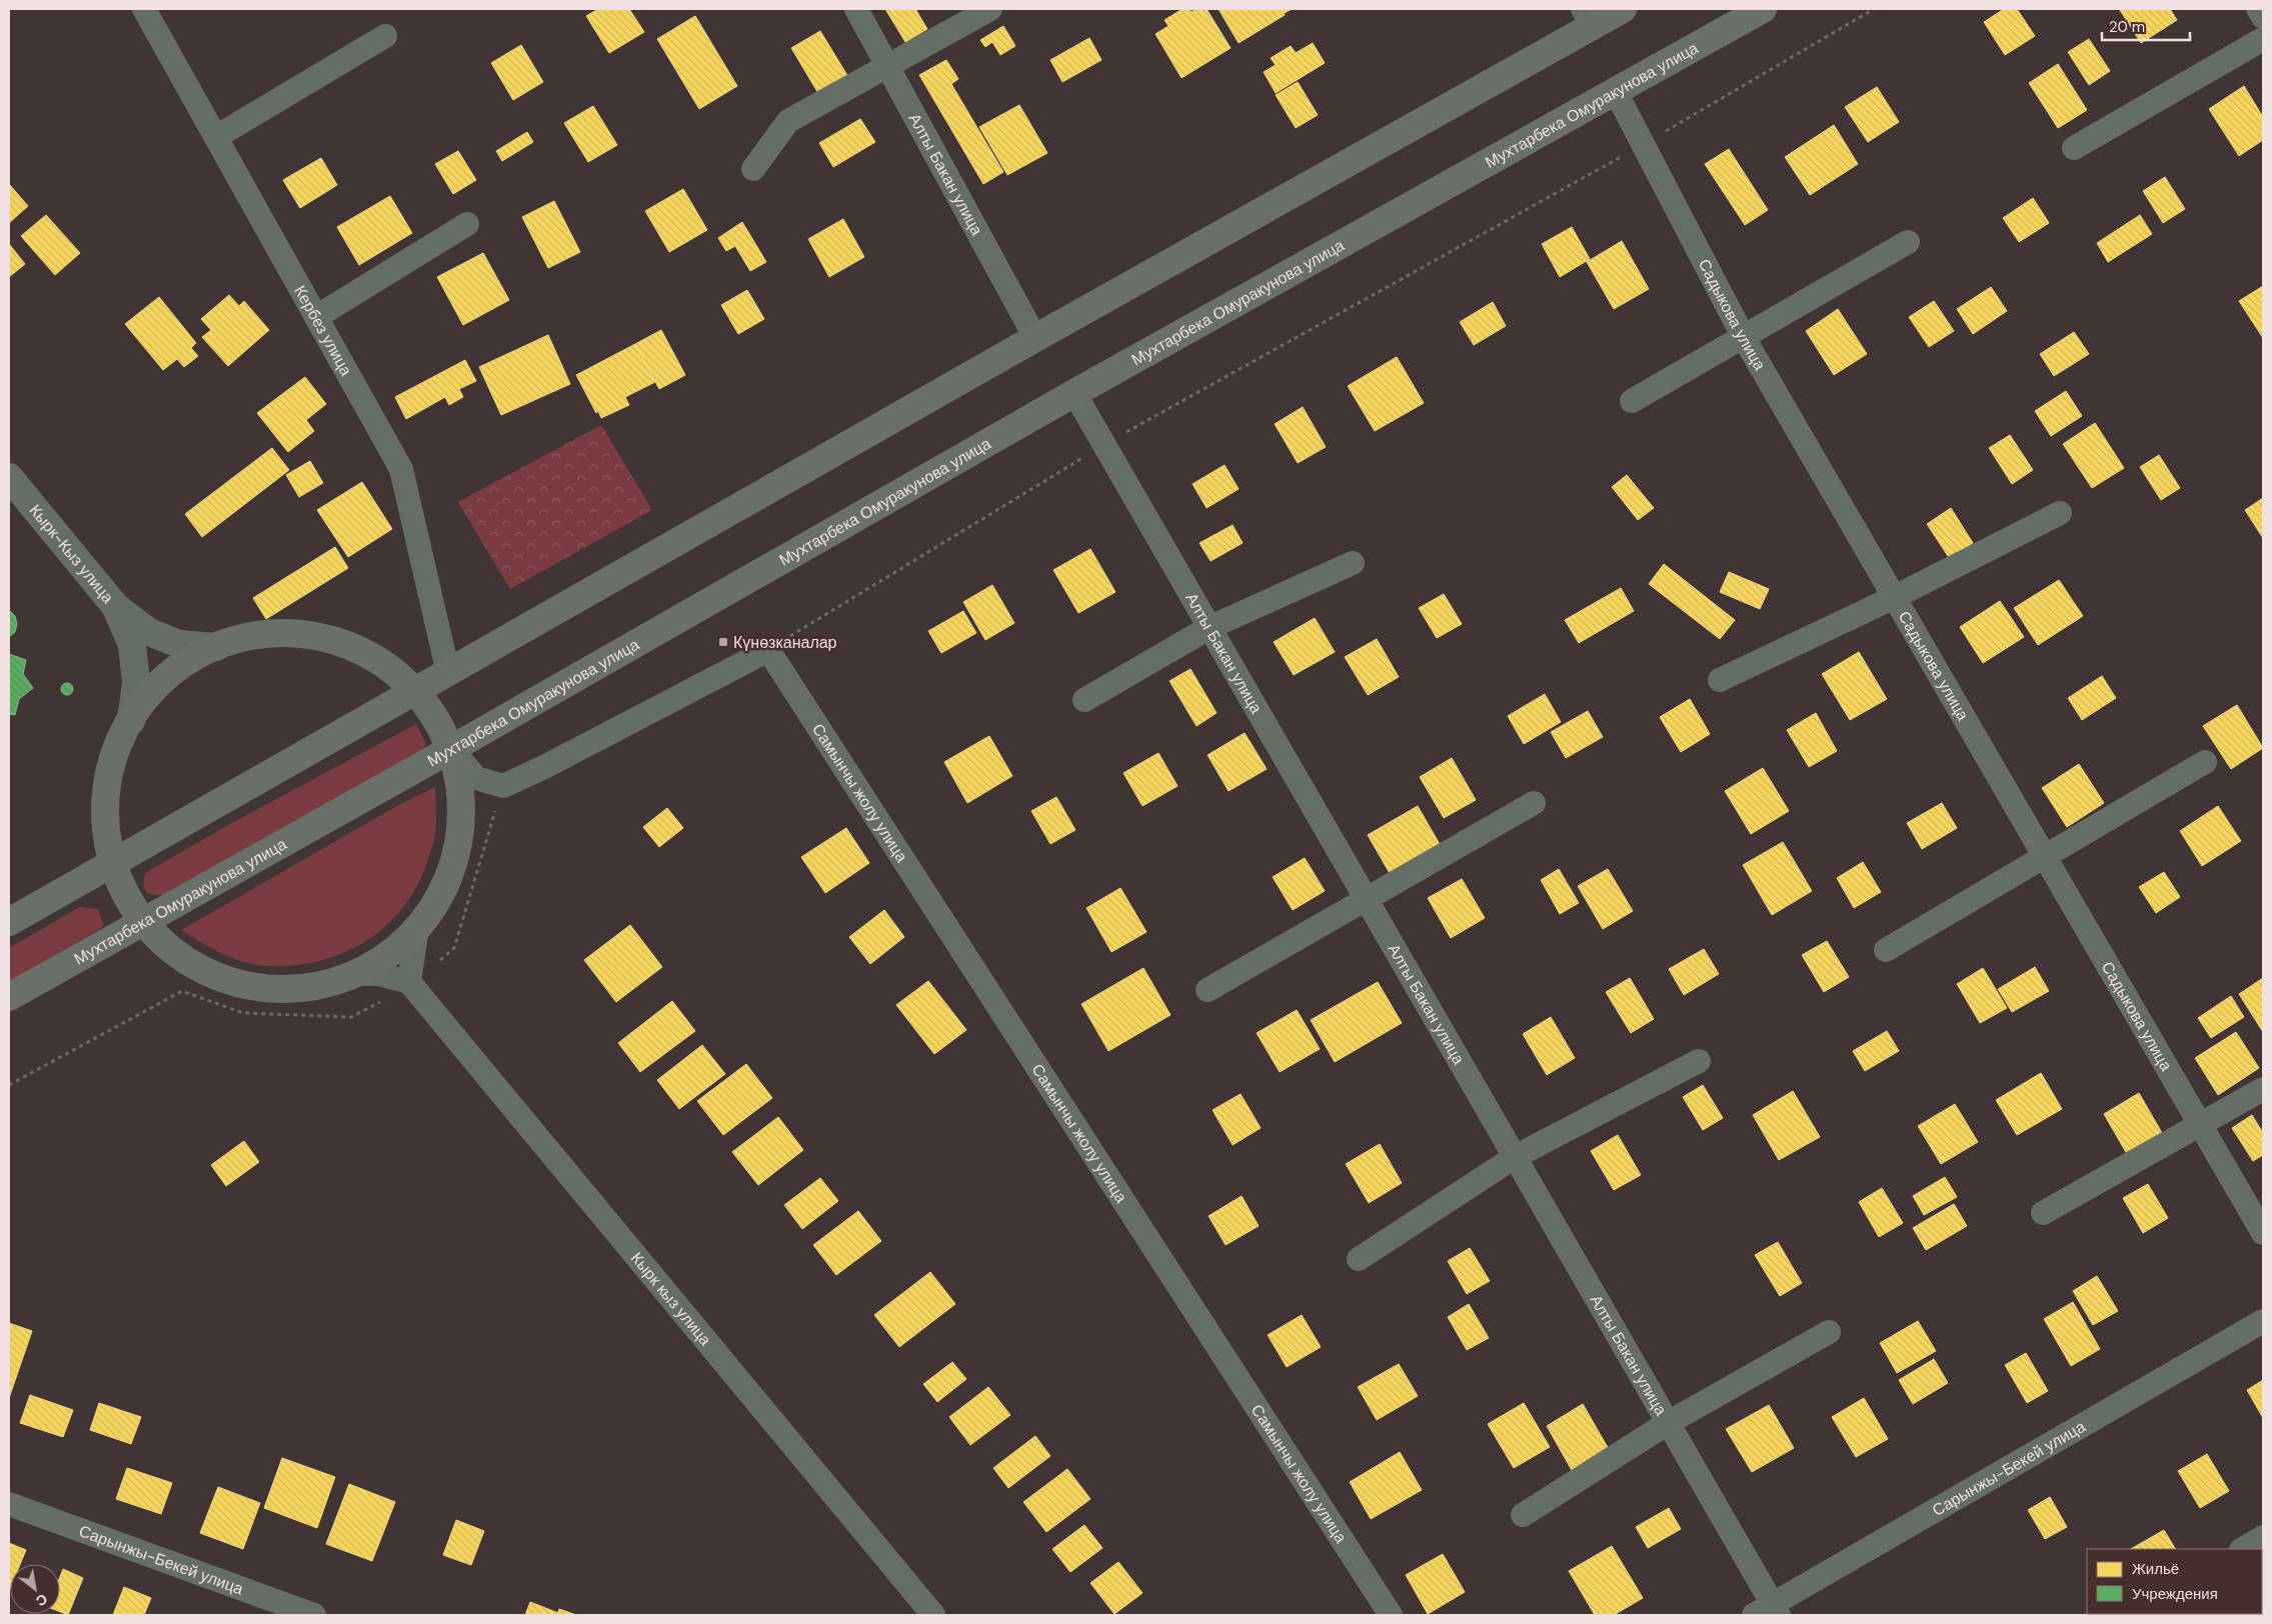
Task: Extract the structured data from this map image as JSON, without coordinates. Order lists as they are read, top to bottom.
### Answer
{
  "streets": {
    "main road": ["Мухтарбека Омуракунова улица"],
    "street": [
      "Алты Бакан улица",
      "Садыкова улица",
      "Кербез улица",
      "Кырк-Кыз улица",
      "Самынчы жолу улица",
      "Кырк кыз улица",
      "Сарынжы-Бекей улица"
    ]
  },
  "crossings": [
    ["Мухтарбека Омуракунова улица", "Алты Бакан улица"],
    ["Мухтарбека Омуракунова улица", "Садыкова улица"],
    ["Алты Бакан улица", "Сарынжы-Бекей улица"]
  ],
  "places": {
    "transit": ["Күнөзканалар"]
  },
  "legend": ["Жильё", "Учреждения"],
  "scale_bar": "20 m",
  "north": "bottom right"
}
